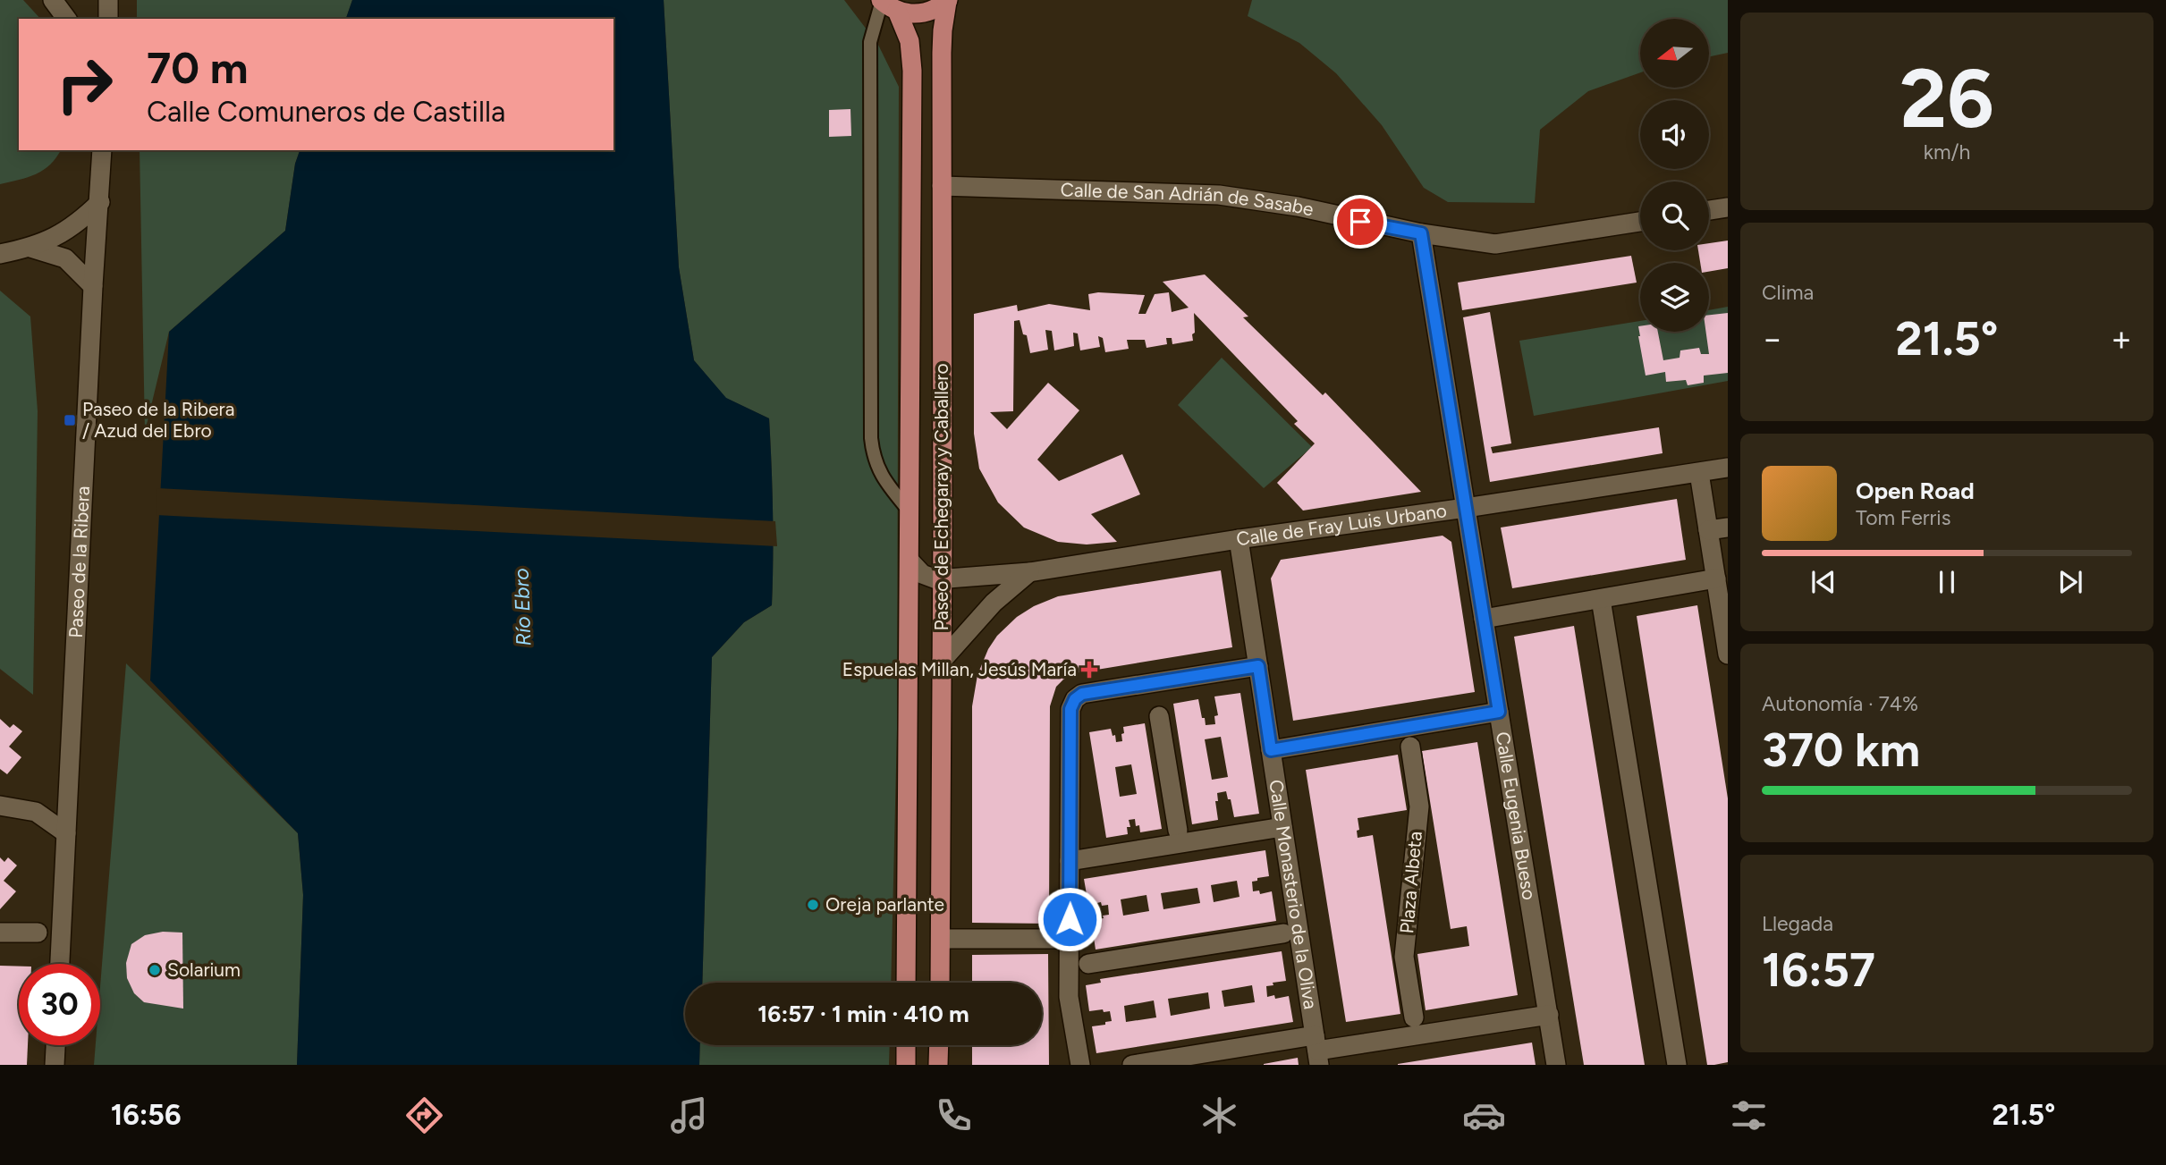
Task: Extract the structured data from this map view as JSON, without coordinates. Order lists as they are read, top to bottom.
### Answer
{
  "streets": {
    "main road": ["Paseo de Echegaray y Caballero"],
    "street": [
      "Calle de San Adrián de Sasabe",
      "Calle de Fray Luis Urbano",
      "Paseo de la Ribera",
      "Calle Eugenia Bueso",
      "Plaza Albeta",
      "Calle Monasterio de la Oliva"
    ]
  },
  "crossings": [
    ["Calle de San Adrián de Sasabe", "Paseo de Echegaray y Caballero"],
    ["Calle de San Adrián de Sasabe", "Calle Eugenia Bueso"],
    ["Paseo de Echegaray y Caballero", "Calle de Fray Luis Urbano"],
    ["Calle de Fray Luis Urbano", "Calle Eugenia Bueso"],
    ["Calle de Fray Luis Urbano", "Calle Monasterio de la Oliva"]
  ],
  "water": ["Río Ebro"],
  "places": {
    "transit": ["Paseo de la Ribera / Azud del Ebro"],
    "health": ["Espuelas Millan, Jesús María"],
    "other": ["Oreja parlante", "Solarium"]
  },
  "north": "left",
  "page": {
    "tile": [
      ["26", "km/h"],
      "Clima",
      ["Autonomía · 74%", "370 km"],
      ["Llegada", "16:57"]
    ],
    "turn": ["70 m", "Calle Comuneros de Castilla"],
    "heat": ["−", "21.5°", "+"],
    "song": ["Open Road", "Tom Ferris"],
    "limit": "30",
    "trip": "16:57 · 1 min · 410 m",
    "tabs": ["16:56", "21.5°"]
  }
}
